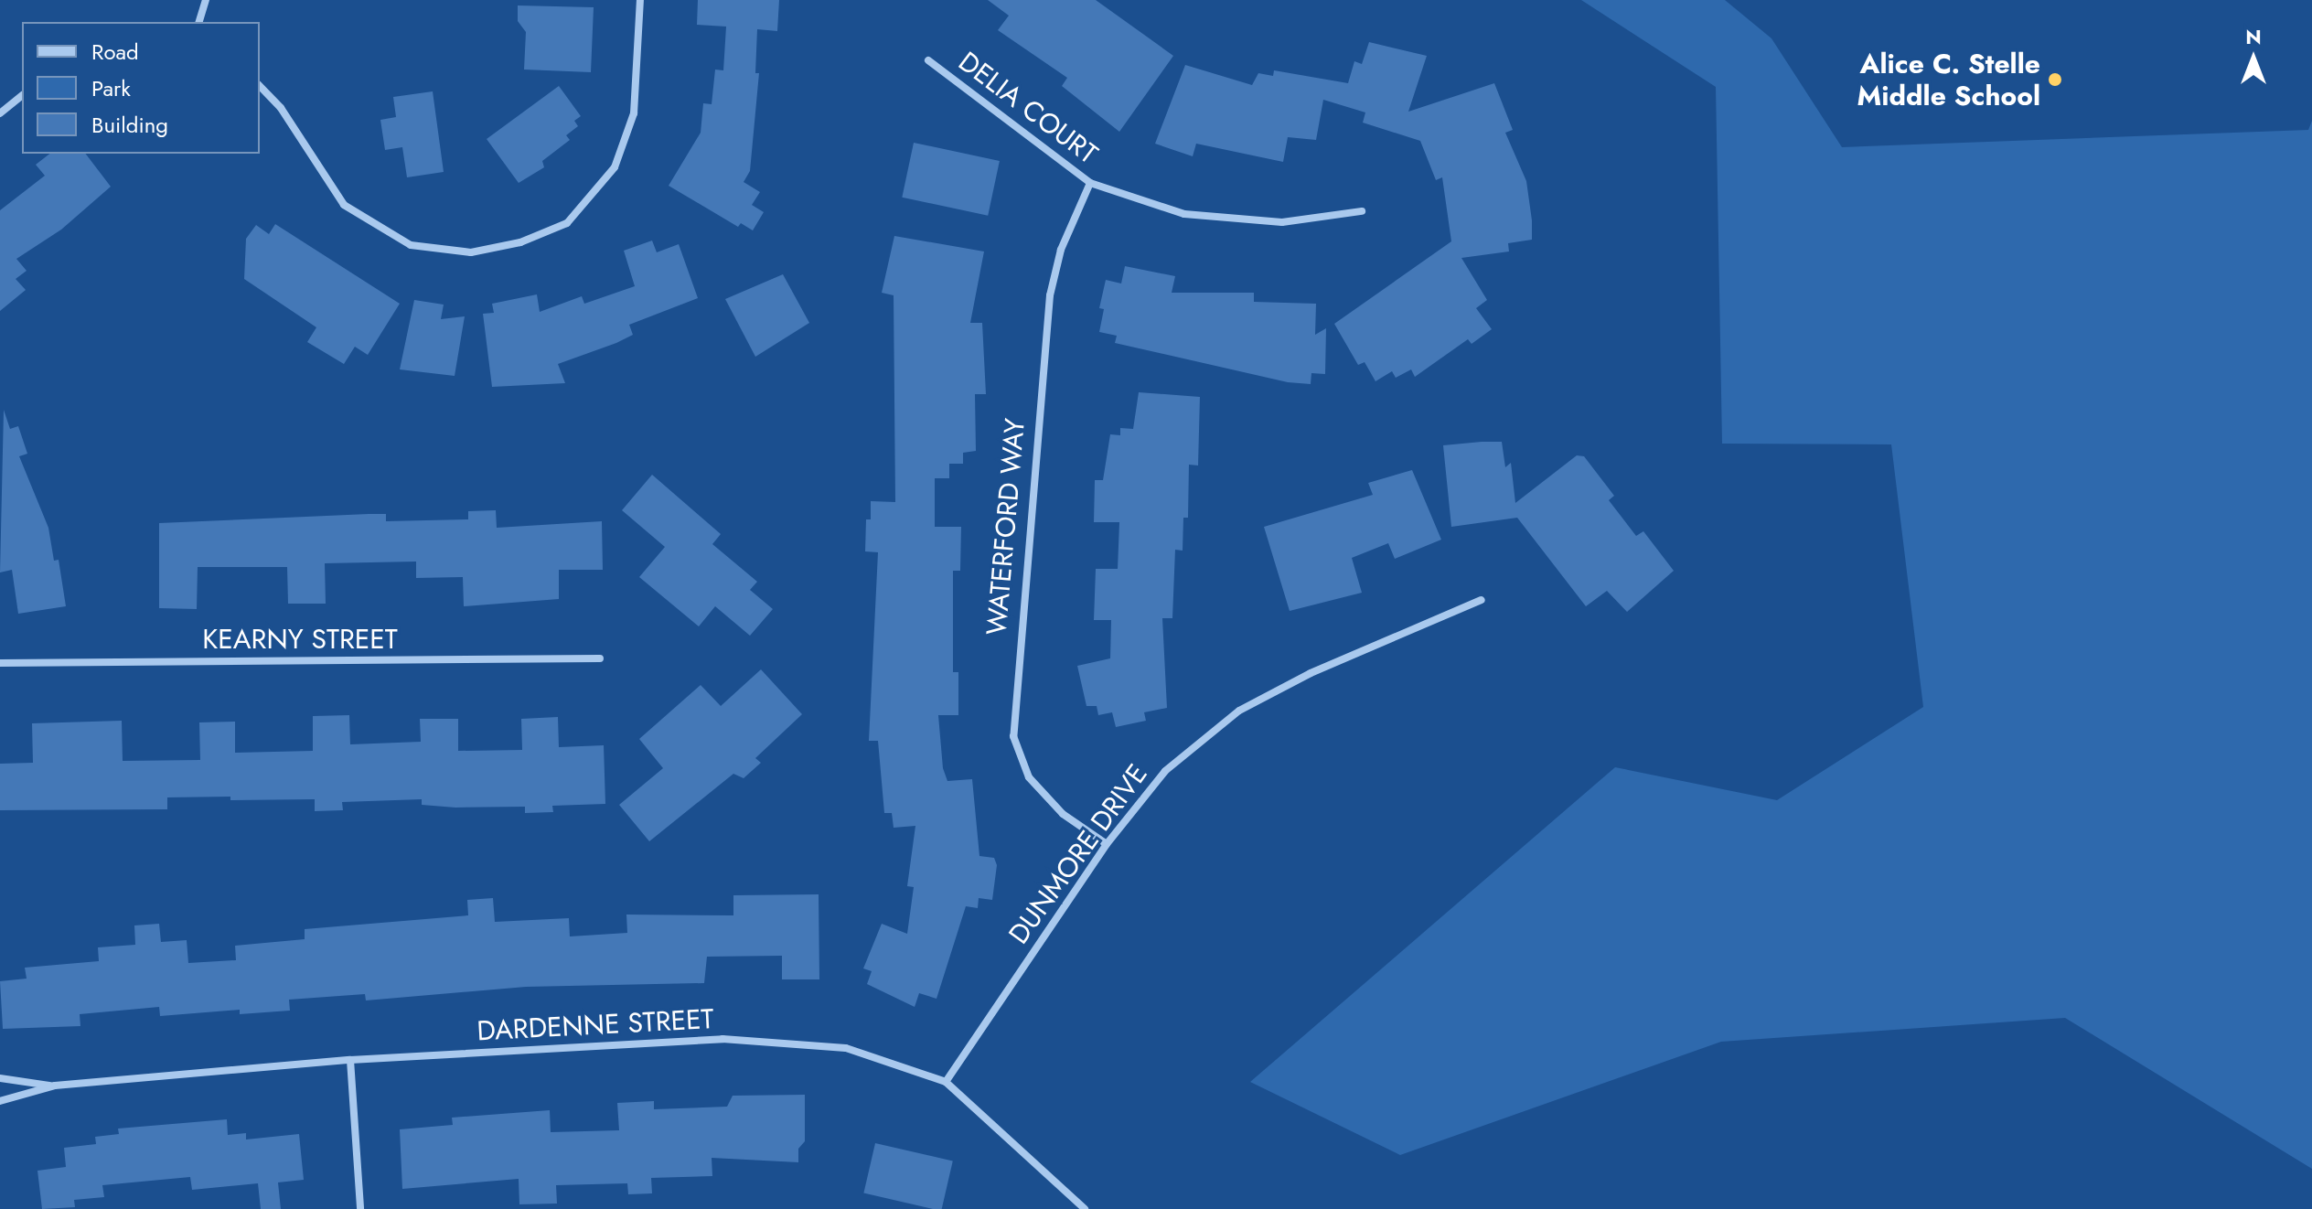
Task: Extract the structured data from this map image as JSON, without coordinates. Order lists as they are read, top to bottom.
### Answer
{
  "streets": {
    "street": [
      "DELIA COURT",
      "WATERFORD WAY",
      "KEARNY STREET",
      "DUNMORE DRIVE",
      "DARDENNE STREET"
    ]
  },
  "crossings": [
    ["DELIA COURT", "WATERFORD WAY"],
    ["WATERFORD WAY", "DUNMORE DRIVE"],
    ["DUNMORE DRIVE", "DARDENNE STREET"]
  ],
  "places": ["Alice C. Stelle Middle School"],
  "legend": ["Road", "Park", "Building"],
  "north": "top"
}
